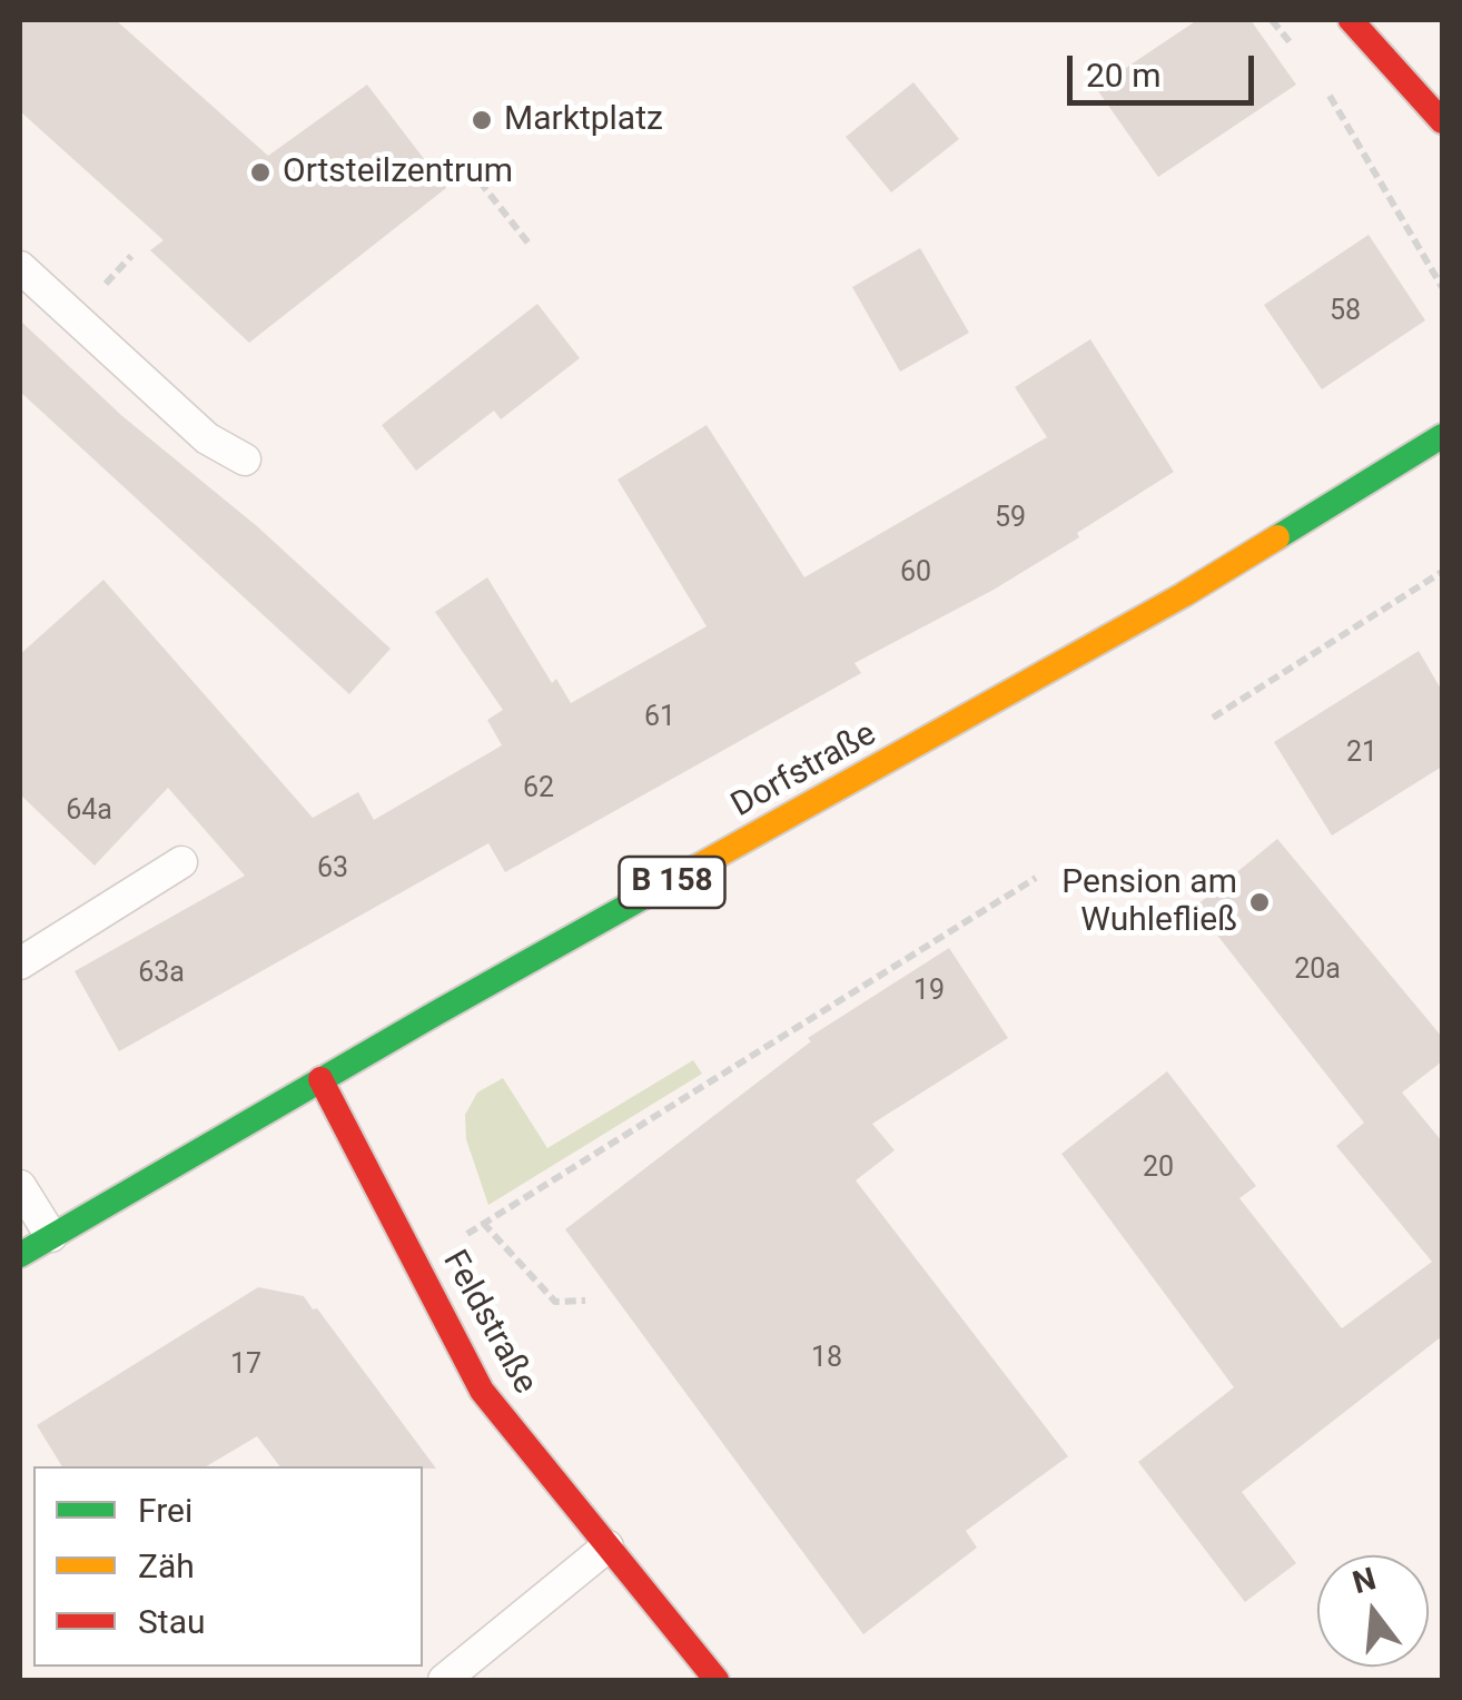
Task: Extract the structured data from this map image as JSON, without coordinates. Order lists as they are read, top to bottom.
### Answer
{
  "streets": {
    "main road": ["Dorfstraße", "B 158", "Feldstraße"]
  },
  "crossings": [
    ["Dorfstraße", "Feldstraße"]
  ],
  "places": ["Marktplatz", "Ortsteilzentrum", "Pension am Wuhlefließ"],
  "house_numbers": [
    "58",
    "59",
    "60",
    "61",
    "21",
    "62",
    "64a",
    "63",
    "20a",
    "63a",
    "19",
    "20",
    "18",
    "17"
  ],
  "legend": ["Frei", "Zäh", "Stau"],
  "scale_bar": "20 m",
  "north": "top"
}
